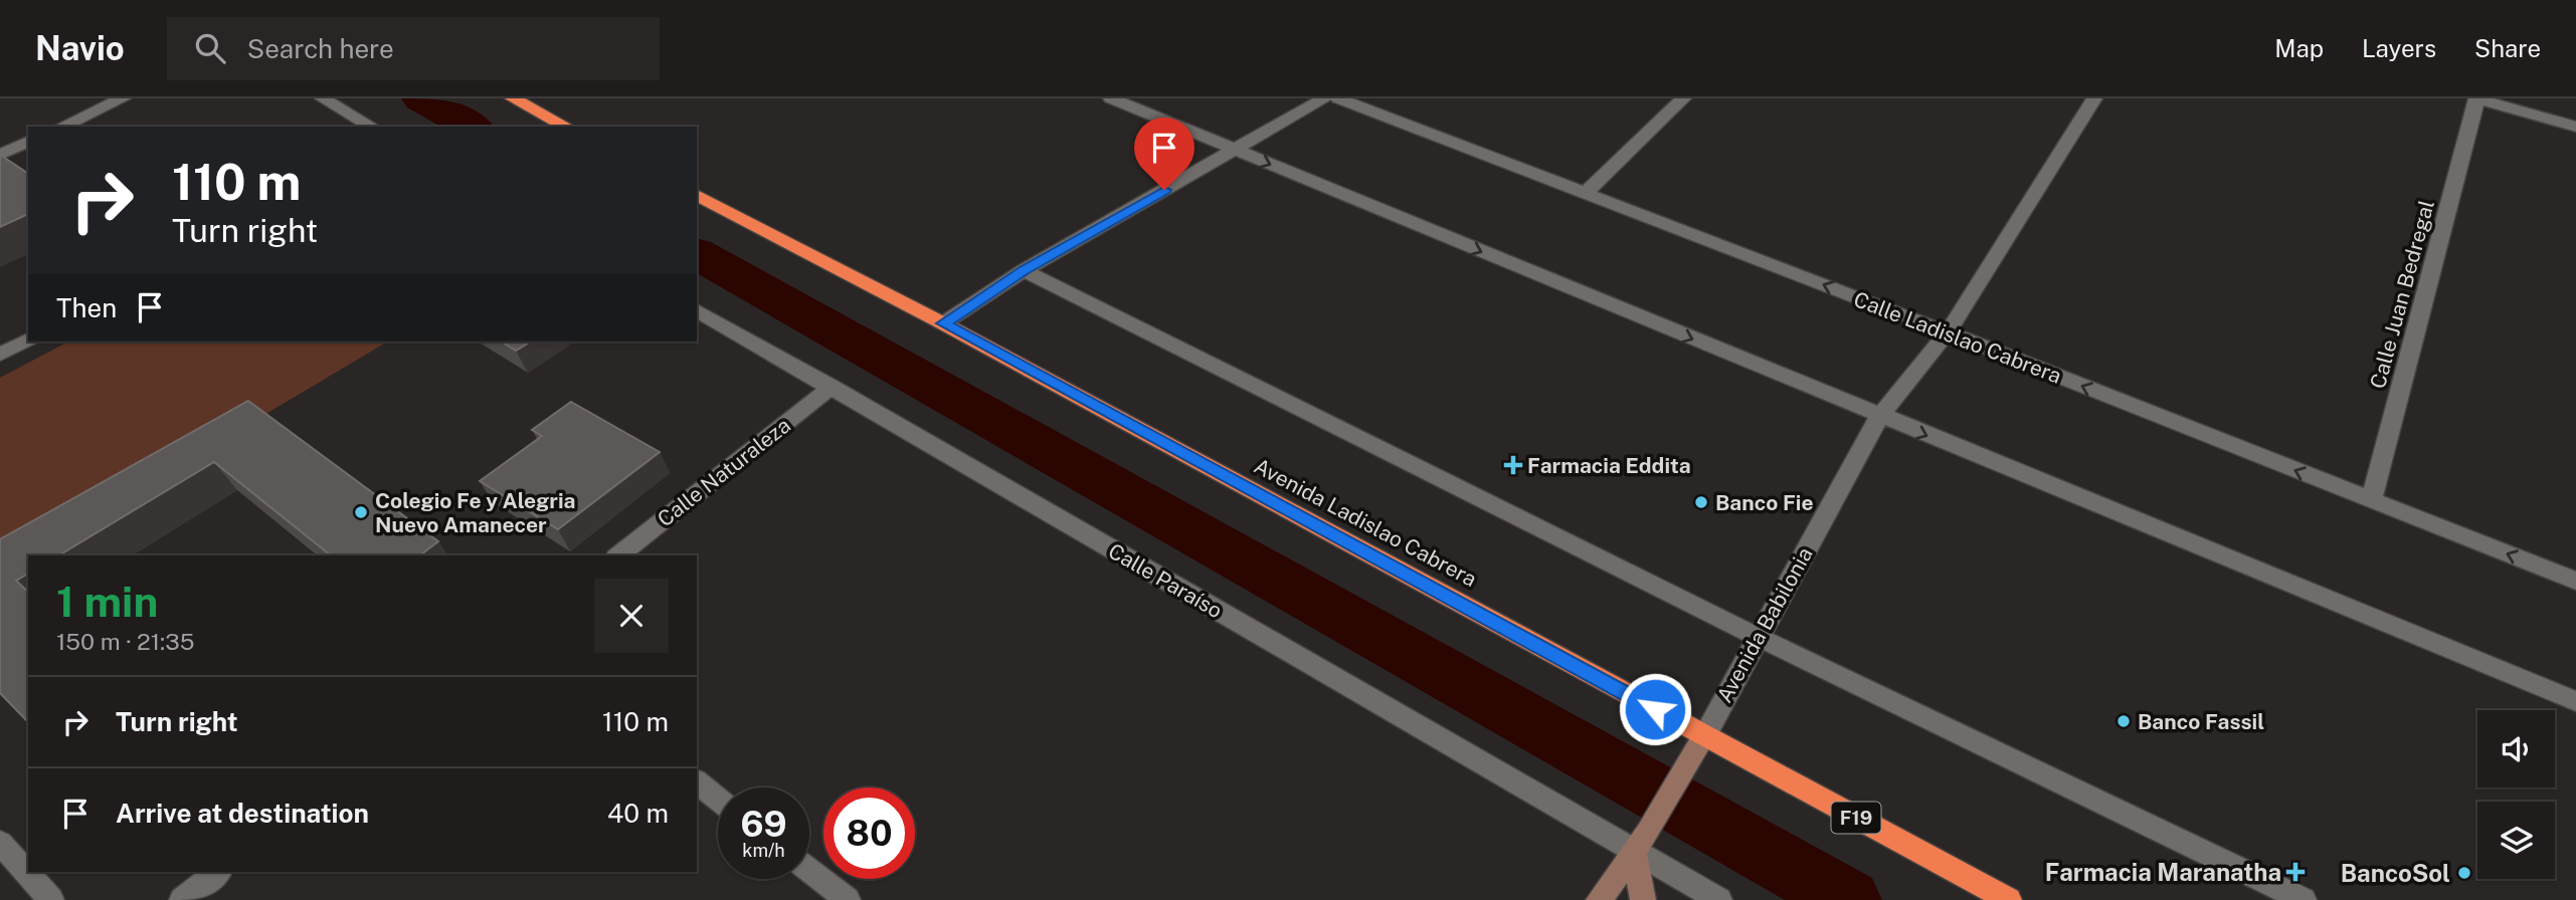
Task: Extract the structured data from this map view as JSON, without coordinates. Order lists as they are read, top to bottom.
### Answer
{
  "streets": {
    "highway": ["Avenida Ladislao Cabrera", "F19"],
    "street": [
      "Calle Juan Bedregal",
      "Calle Ladislao Cabrera",
      "Calle Naturaleza",
      "Calle Paraíso",
      "Avenida Babilonia"
    ]
  },
  "crossings": [
    ["Calle Juan Bedregal", "Calle Ladislao Cabrera"],
    ["Calle Ladislao Cabrera", "Avenida Babilonia"],
    ["Calle Naturaleza", "Calle Paraíso"],
    ["Avenida Ladislao Cabrera", "Avenida Babilonia"],
    ["Calle Paraíso", "Avenida Babilonia"]
  ],
  "places": {
    "health": ["Farmacia Eddita", "Farmacia Maranatha"],
    "other": [
      "Banco Fie",
      "Colegio Fe y Alegria Nuevo Amanecer",
      "Banco Fassil",
      "BancoSol"
    ]
  },
  "page": {
    "header": "Navio",
    "search": "Search here",
    "nav": ["Map", "Layers", "Share"],
    "turn": ["110 m", "Turn right"],
    "then": "Then",
    "heading": ["1 min", "150 m · 21:35"],
    "list": [
      {
        "name": "Turn right",
        "value": "110 m"
      },
      {
        "name": "Arrive at destination",
        "value": "40 m"
      }
    ],
    "speed": "69 km/h",
    "limit": "80"
  }
}
